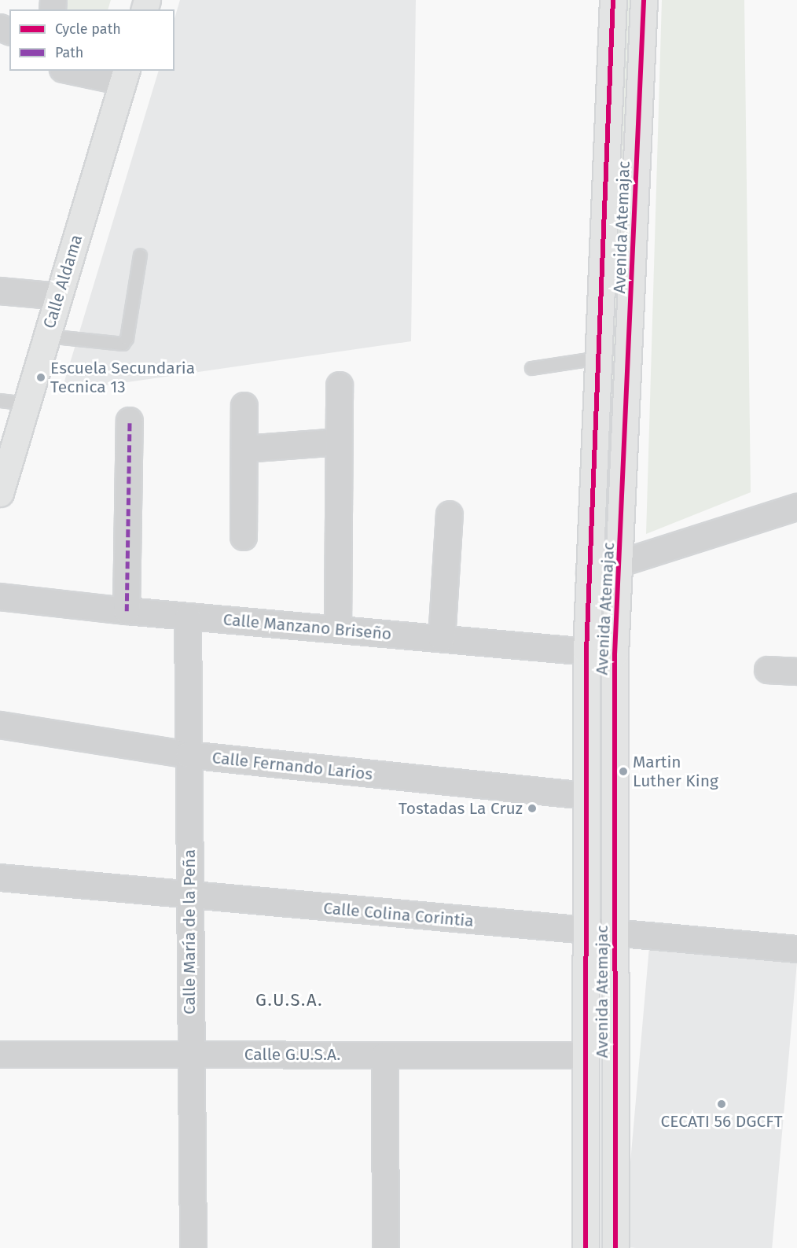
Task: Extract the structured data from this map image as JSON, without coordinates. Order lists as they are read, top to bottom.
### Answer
{
  "streets": {
    "main road": ["Avenida Atemajac", "Calle Aldama"],
    "street": [
      "Calle Manzano Briseño",
      "Calle Fernando Larios",
      "Calle Colina Corintia",
      "Calle María de la Peña",
      "Calle G.U.S.A."
    ]
  },
  "crossings": [
    ["Avenida Atemajac", "Calle Manzano Briseño"],
    ["Avenida Atemajac", "Calle Fernando Larios"],
    ["Avenida Atemajac", "Calle Colina Corintia"],
    ["Avenida Atemajac", "Calle G.U.S.A."],
    ["Calle Manzano Briseño", "Calle María de la Peña"],
    ["Calle Fernando Larios", "Calle María de la Peña"],
    ["Calle Colina Corintia", "Calle María de la Peña"],
    ["Calle María de la Peña", "Calle G.U.S.A."]
  ],
  "districts": ["G.U.S.A."],
  "places": [
    "Escuela Secundaria Tecnica 13",
    "Martin Luther King",
    "Tostadas La Cruz",
    "CECATI 56 DGCFT"
  ],
  "legend": ["Cycle path", "Path"]
}
